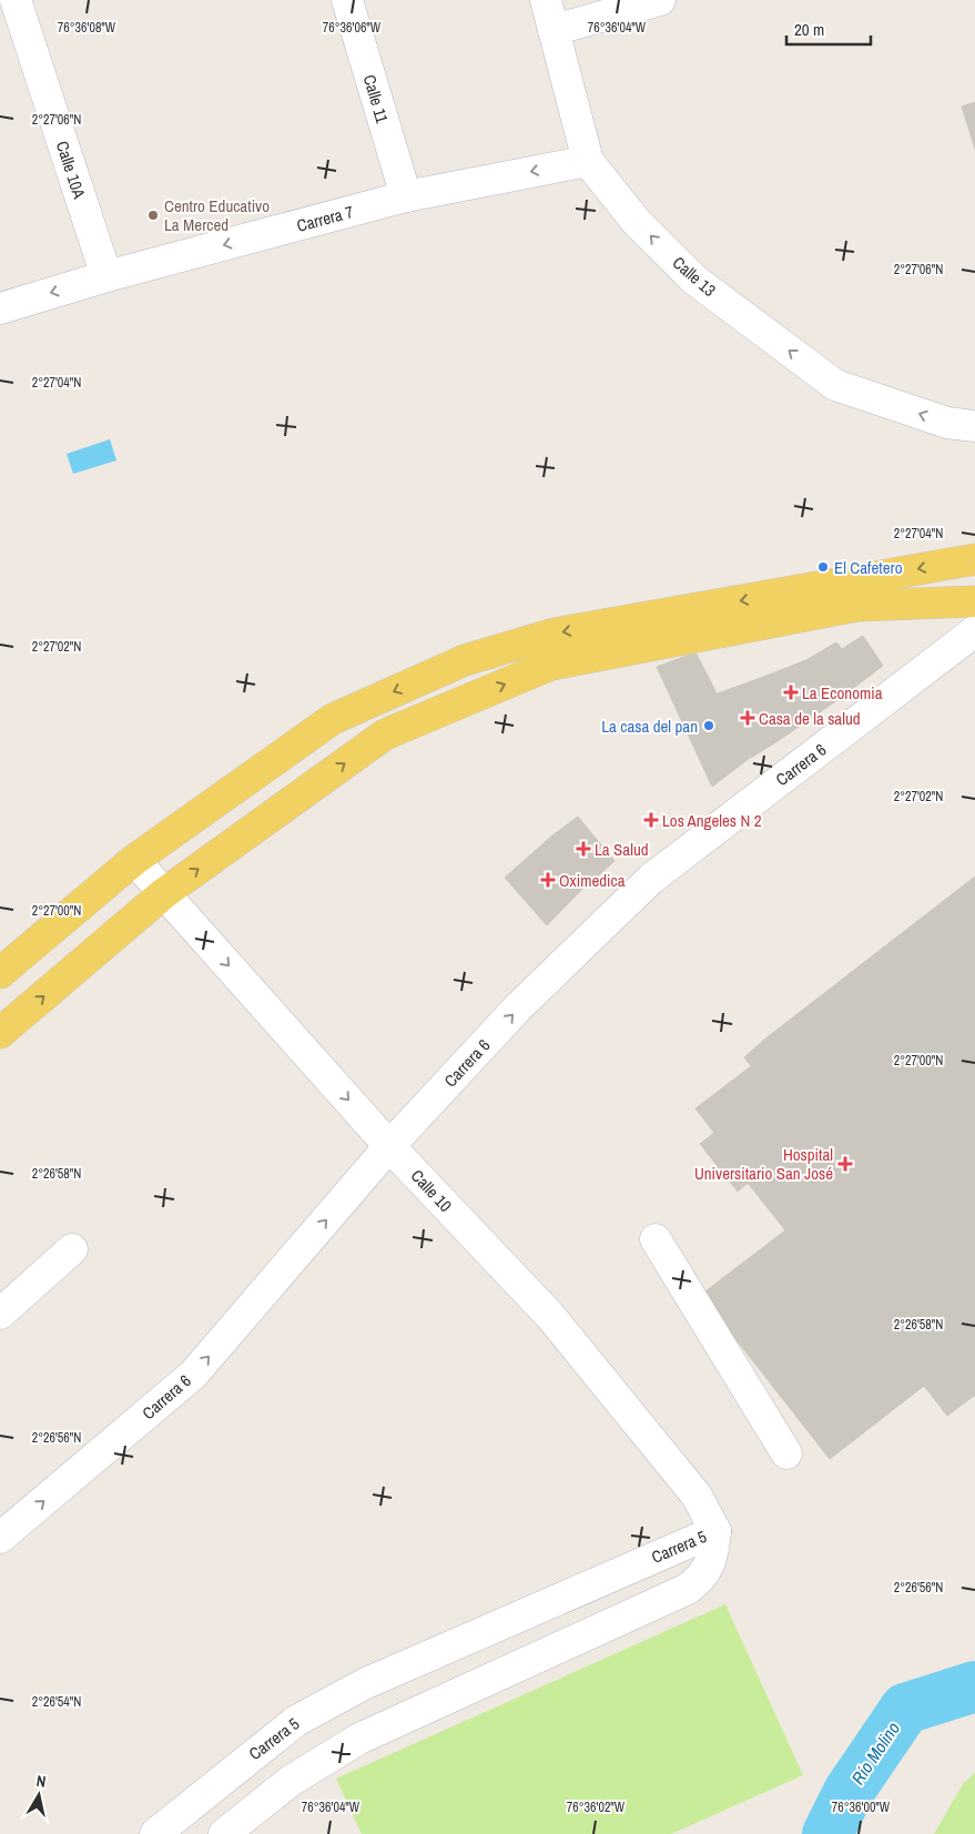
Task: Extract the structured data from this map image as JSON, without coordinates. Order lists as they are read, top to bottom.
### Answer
{
  "streets": {
    "street": [
      "Calle 11",
      "Calle 10A",
      "Carrera 7",
      "Calle 13",
      "Carrera 6",
      "Calle 10",
      "Carrera 5"
    ]
  },
  "crossings": [
    ["Calle 11", "Carrera 7"],
    ["Calle 10A", "Carrera 7"],
    ["Carrera 7", "Calle 13"],
    ["Carrera 6", "Calle 10"],
    ["Calle 10", "Carrera 5"]
  ],
  "one_way": [
    "Carrera 7",
    "Calle 13",
    "Carrera 6",
    "Calle 10"
  ],
  "water": ["Río Molino"],
  "places": {
    "other": ["Centro Educativo La Merced", "El Cafetero", "La casa del pan"],
    "health": [
      "La Economia",
      "Casa de la salud",
      "Los Angeles N 2",
      "La Salud",
      "Oximedica",
      "Hospital Universitario San José"
    ]
  },
  "scale_bar": "20 m",
  "north": "top",
  "coordinates": [
    "76°36'08\"W",
    "76°36'06\"W",
    "76°36'04\"W",
    "2°27'06\"N",
    "2°27'04\"N",
    "2°27'02\"N",
    "2°27'00\"N",
    "2°26'58\"N",
    "2°26'56\"N",
    "2°26'54\"N",
    "76°36'02\"W",
    "76°36'00\"W"
  ]
}
